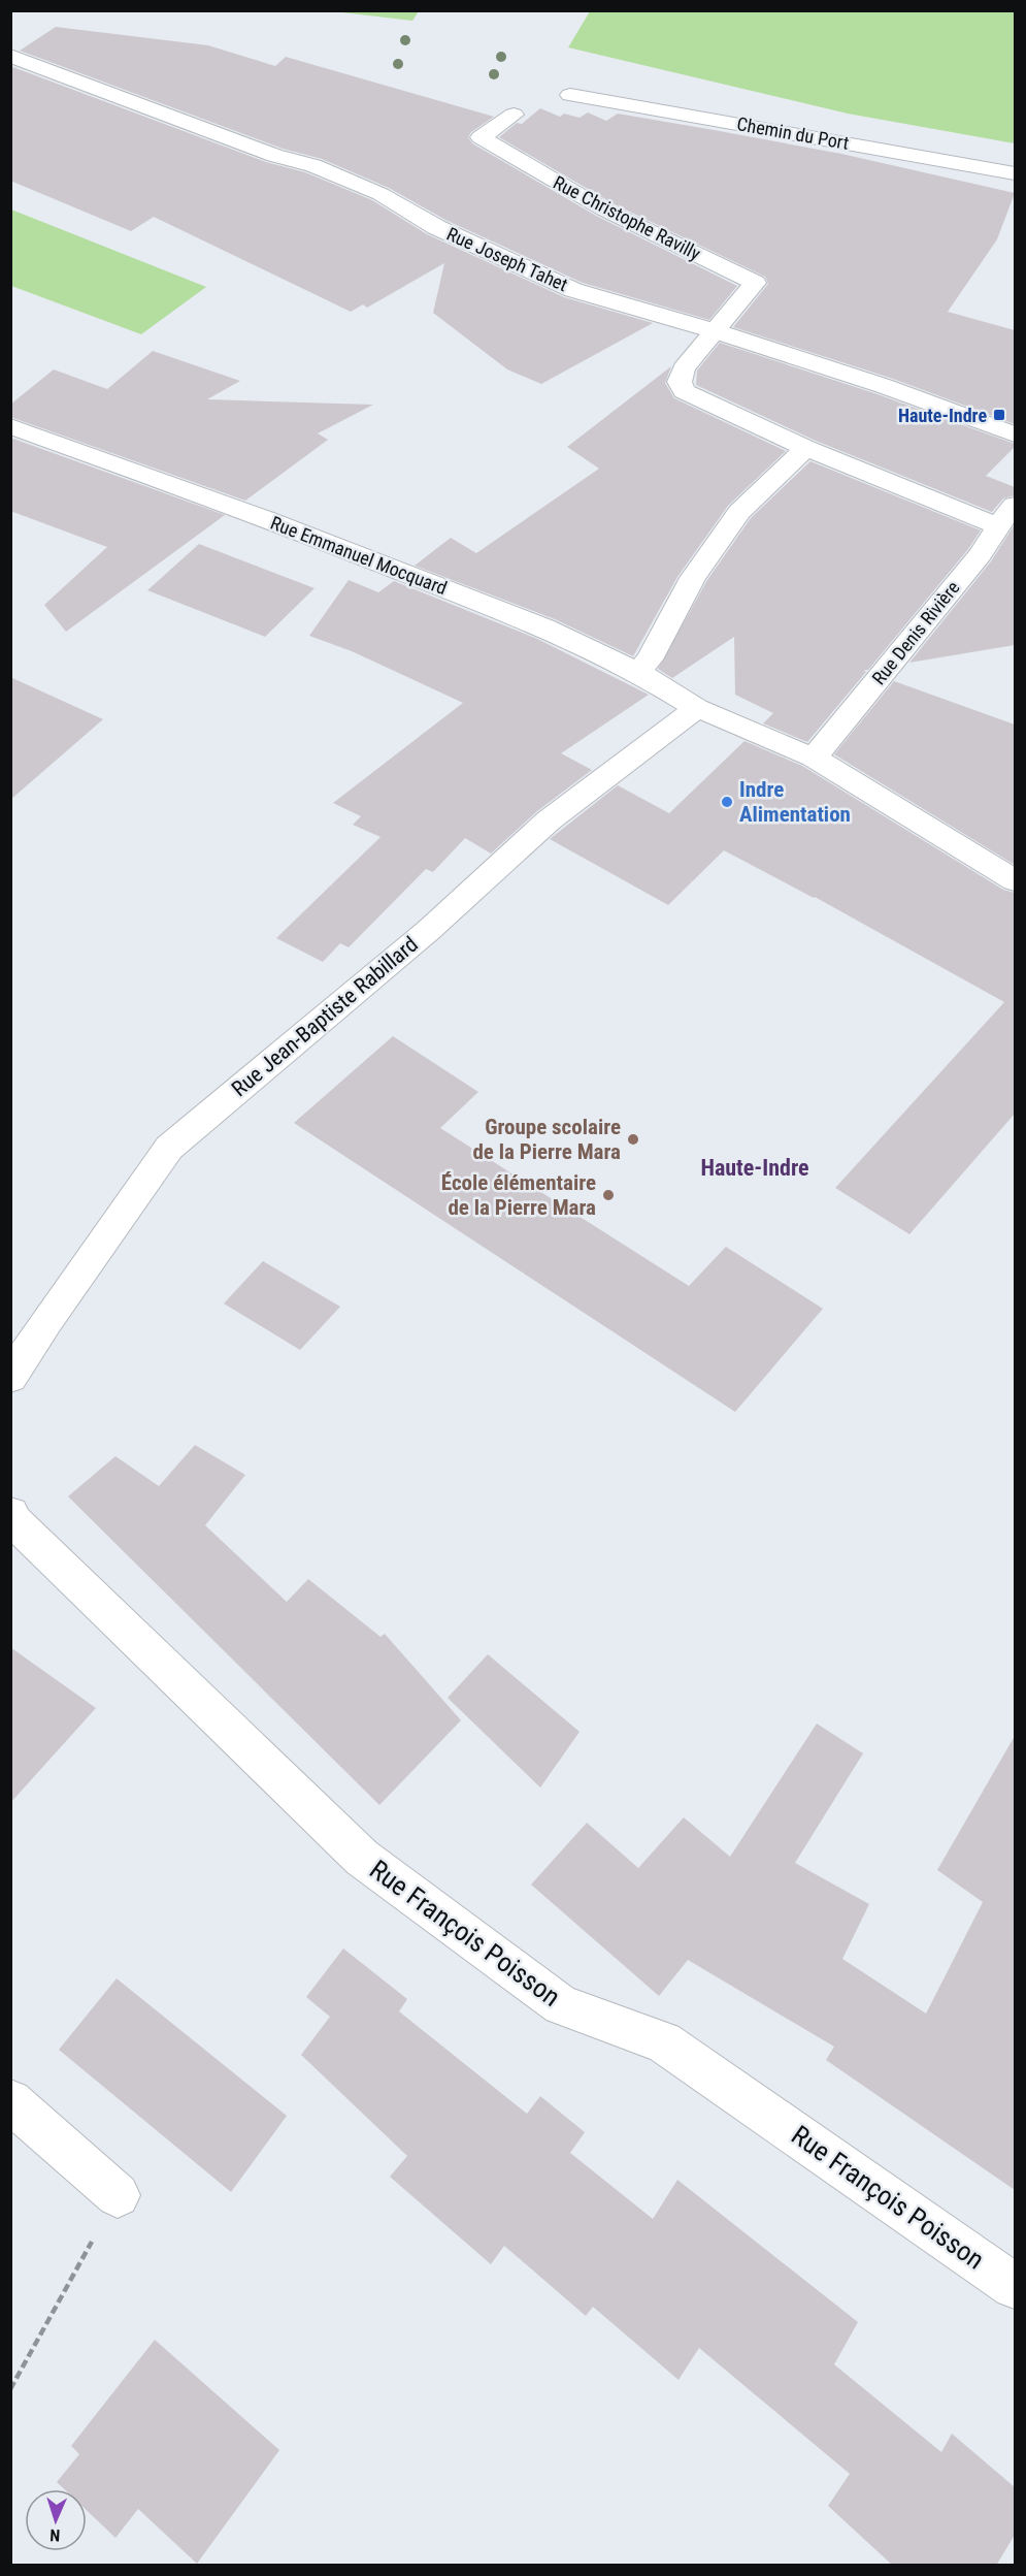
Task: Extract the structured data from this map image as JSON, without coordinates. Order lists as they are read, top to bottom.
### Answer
{
  "streets": {
    "street": [
      "Chemin du Port",
      "Rue Christophe Ravilly",
      "Rue Joseph Tahet",
      "Rue Emmanuel Mocquard",
      "Rue Denis Rivière",
      "Rue Jean-Baptiste Rabillard",
      "Rue François Poisson"
    ]
  },
  "crossings": [
    ["Rue Christophe Ravilly", "Rue Joseph Tahet"],
    ["Rue Emmanuel Mocquard", "Rue Jean-Baptiste Rabillard"]
  ],
  "districts": ["Haute-Indre"],
  "places": {
    "transit": ["Haute-Indre"],
    "other": ["Indre Alimentation", "Groupe scolaire de la Pierre Mara", "École élémentaire de la Pierre Mara"]
  },
  "north": "bottom"
}
